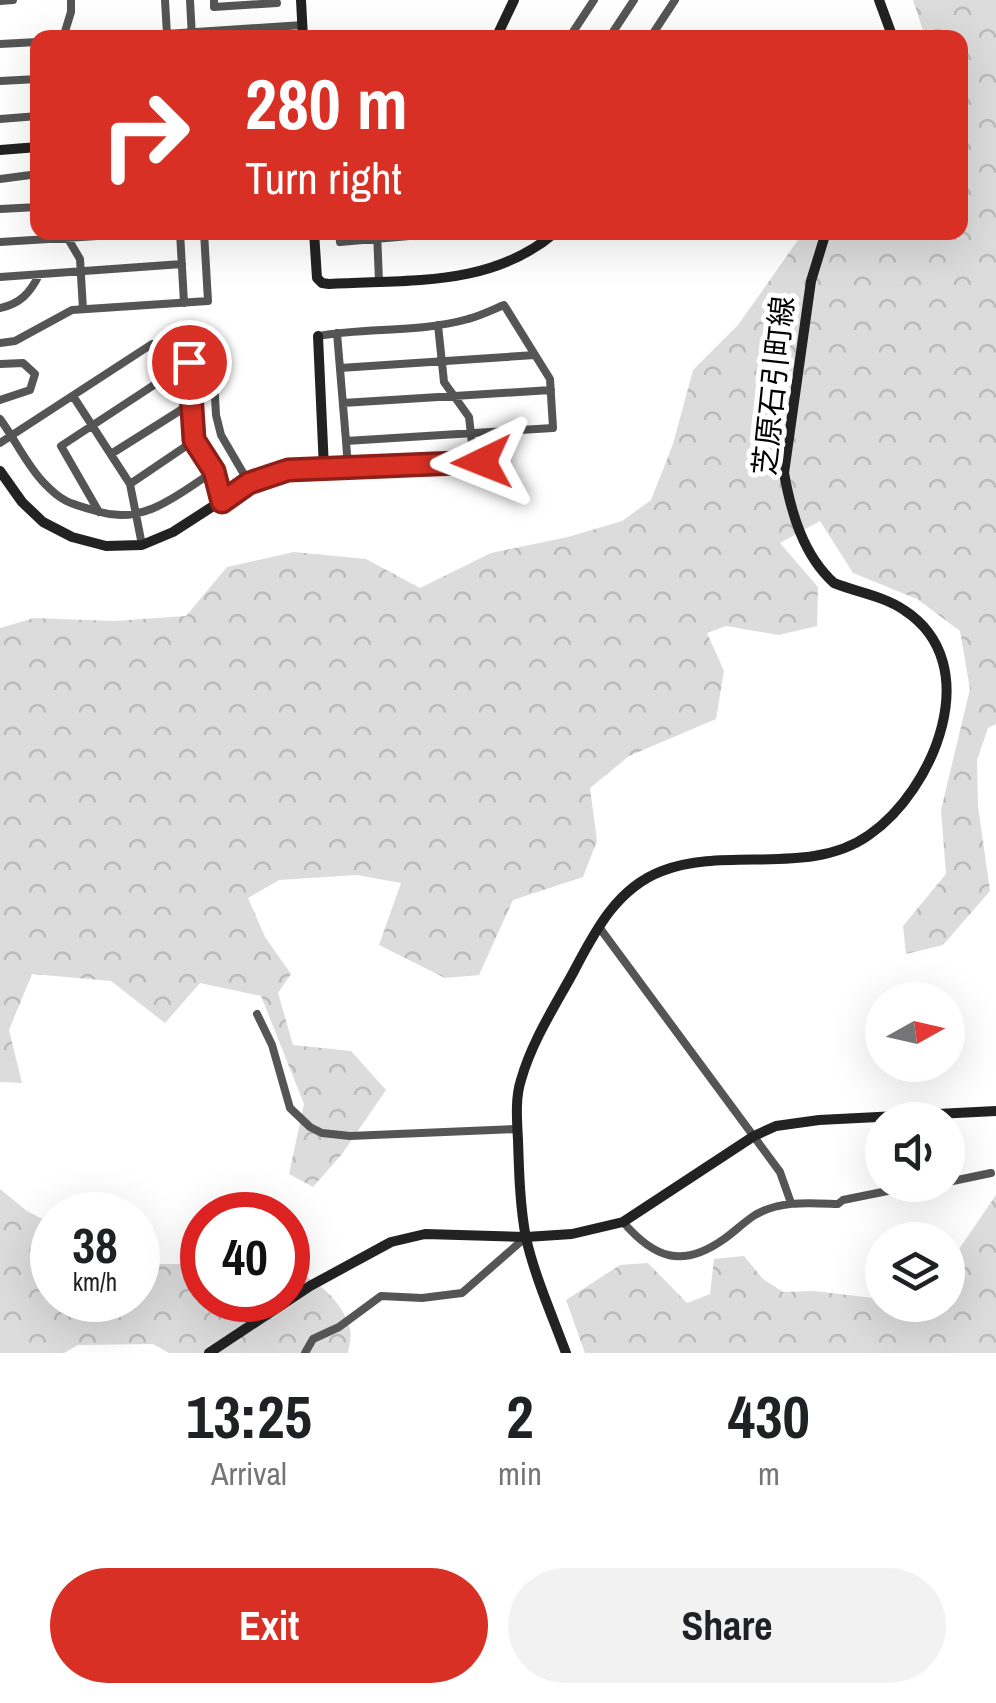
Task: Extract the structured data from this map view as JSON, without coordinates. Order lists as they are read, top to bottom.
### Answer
{
  "streets": {
    "street": ["芝原石引町線"]
  },
  "north": "right",
  "page": {
    "turn": ["280 m", "Turn right"],
    "speed": "38 km/h",
    "limit": "40",
    "eta": [
      "13:25",
      "Arrival",
      "2",
      "min",
      "430",
      "m"
    ],
    "buttons": ["Exit", "Share"]
  }
}
